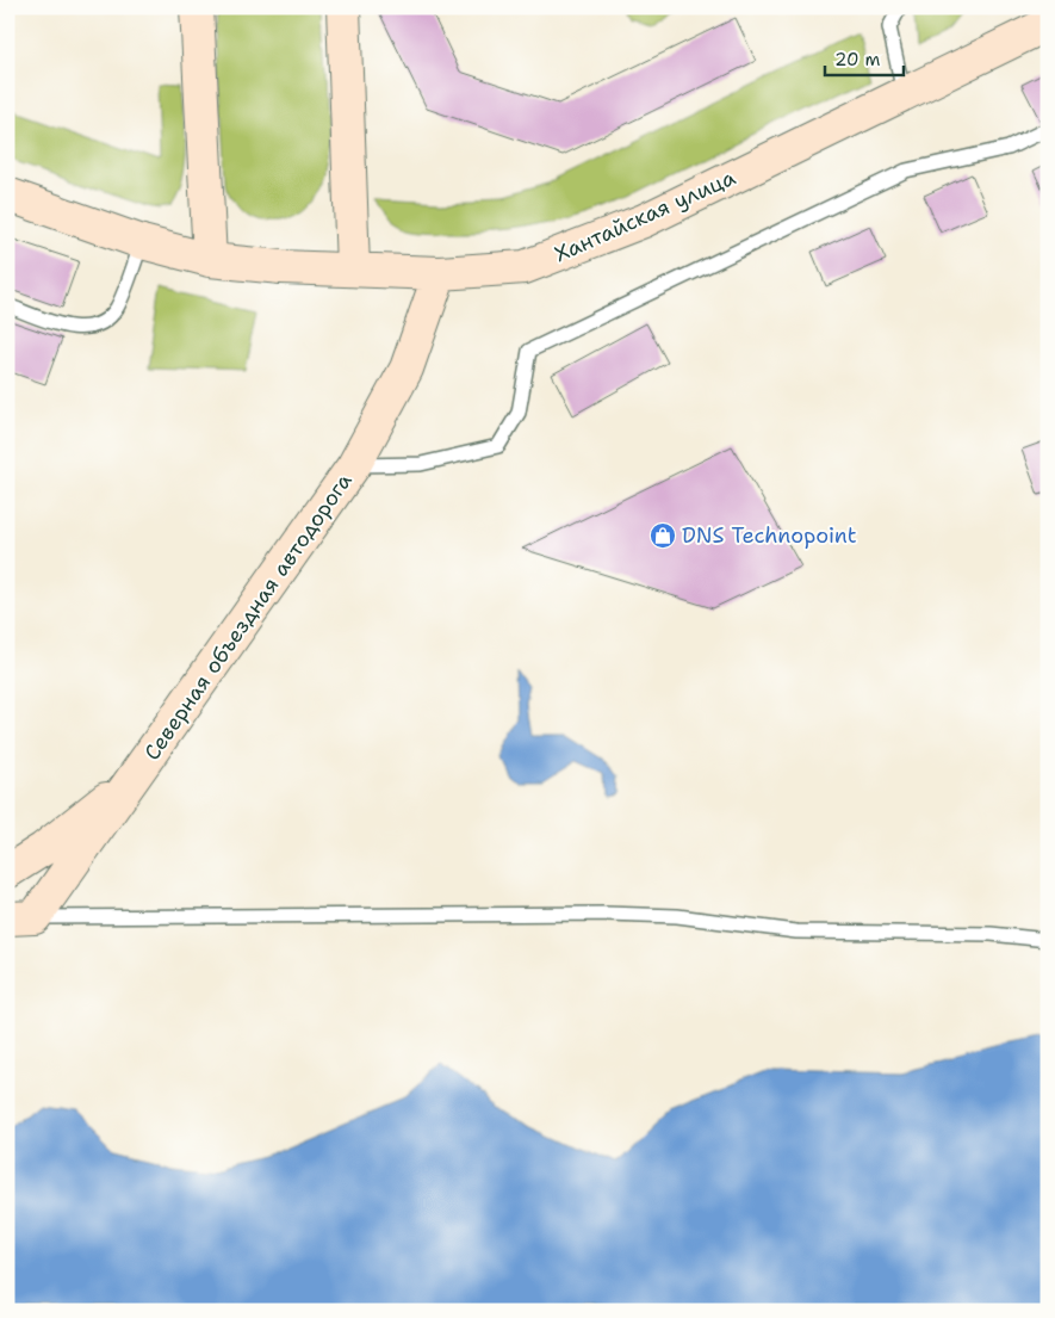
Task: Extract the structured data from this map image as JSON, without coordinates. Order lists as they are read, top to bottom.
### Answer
{
  "streets": {
    "street": ["Хантайская улица", "Северная объездная автодорога"]
  },
  "crossings": [
    ["Хантайская улица", "Северная объездная автодорога"]
  ],
  "places": {
    "shop": ["DNS Technopoint"]
  },
  "scale_bar": "20 m"
}
